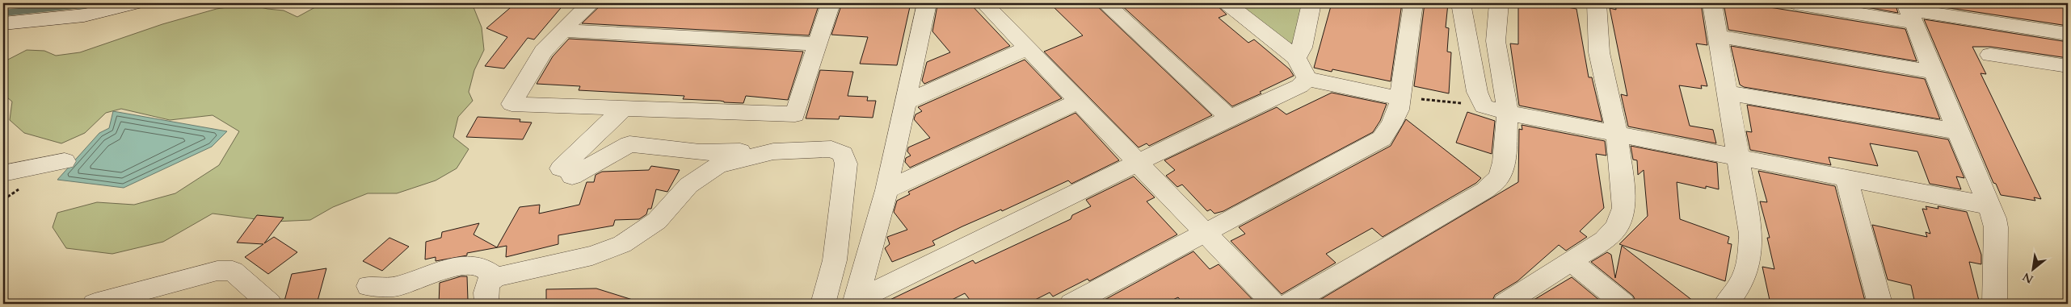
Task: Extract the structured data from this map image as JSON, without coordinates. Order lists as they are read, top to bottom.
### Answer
{
  "north": "bottom left"
}
